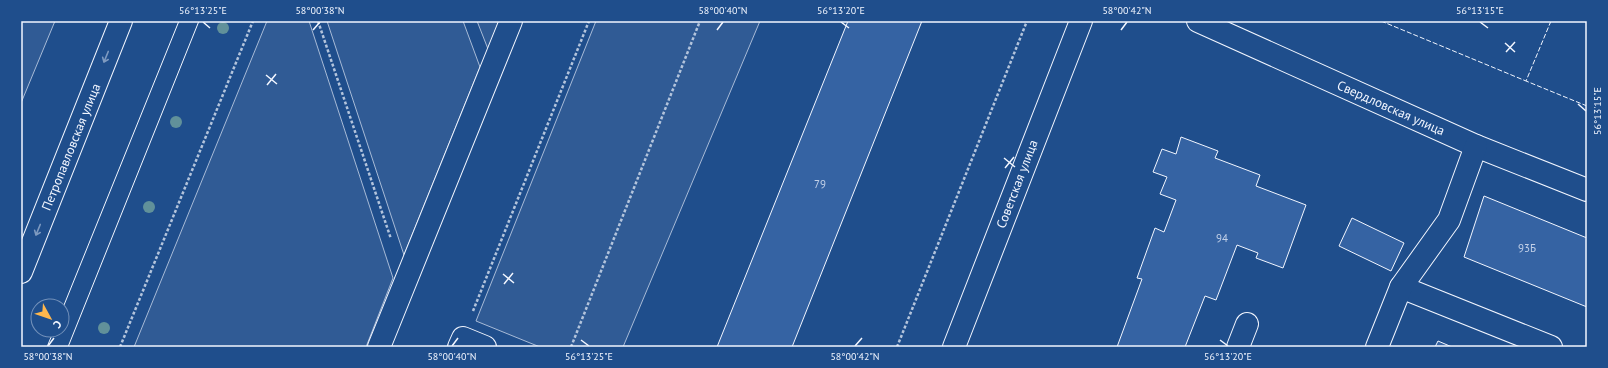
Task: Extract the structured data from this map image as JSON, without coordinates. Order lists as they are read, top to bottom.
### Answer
{
  "streets": {
    "street": ["Свердловская улица", "Петропавловская улица", "Советская улица"]
  },
  "one_way": ["Петропавловская улица"],
  "house_numbers": ["79", "94", "93Б"],
  "north": "bottom right",
  "coordinates": [
    "56°13'25\"E",
    "58°00'38\"N",
    "58°00'40\"N",
    "56°13'20\"E",
    "58°00'42\"N",
    "56°13'15\"E"
  ]
}
